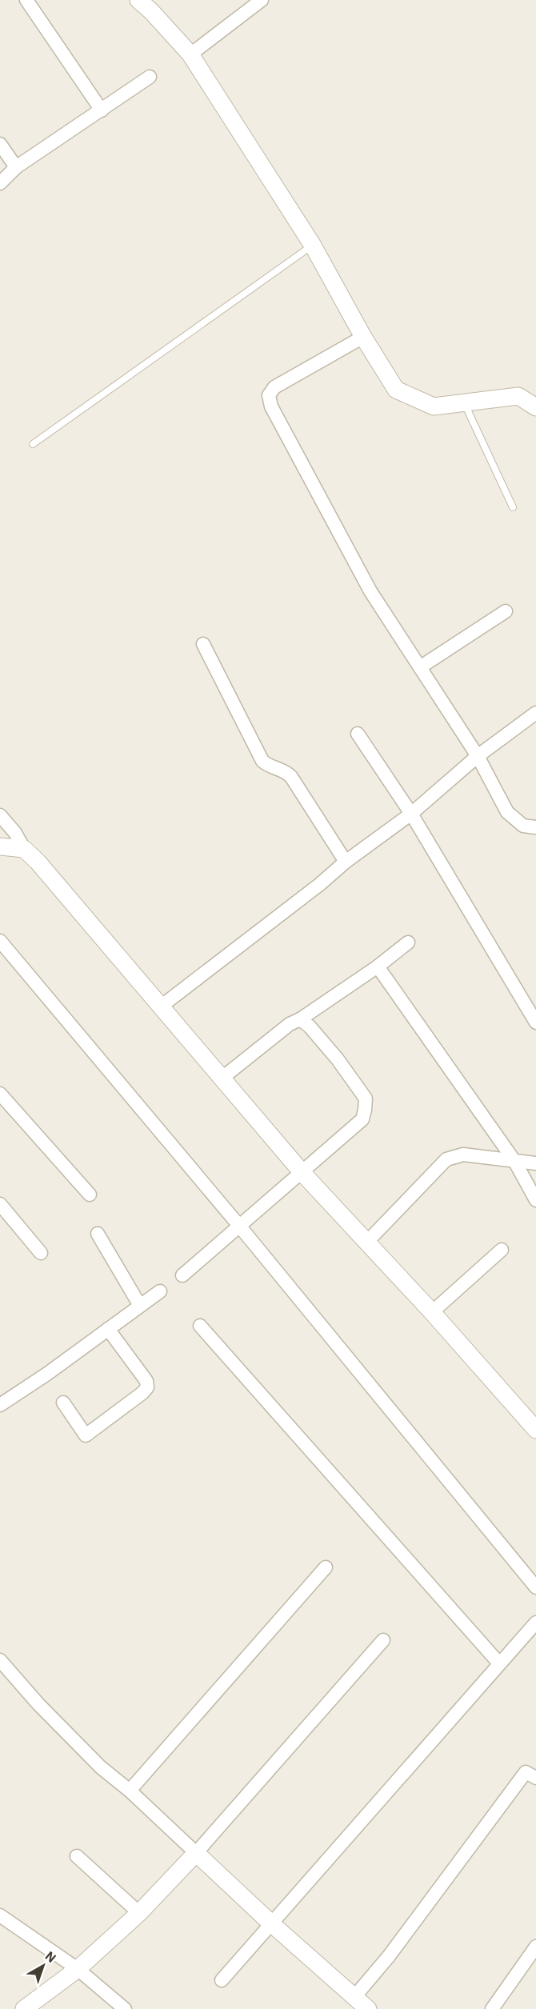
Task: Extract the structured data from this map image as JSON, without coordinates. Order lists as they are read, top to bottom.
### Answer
{
  "north": "top right"
}
